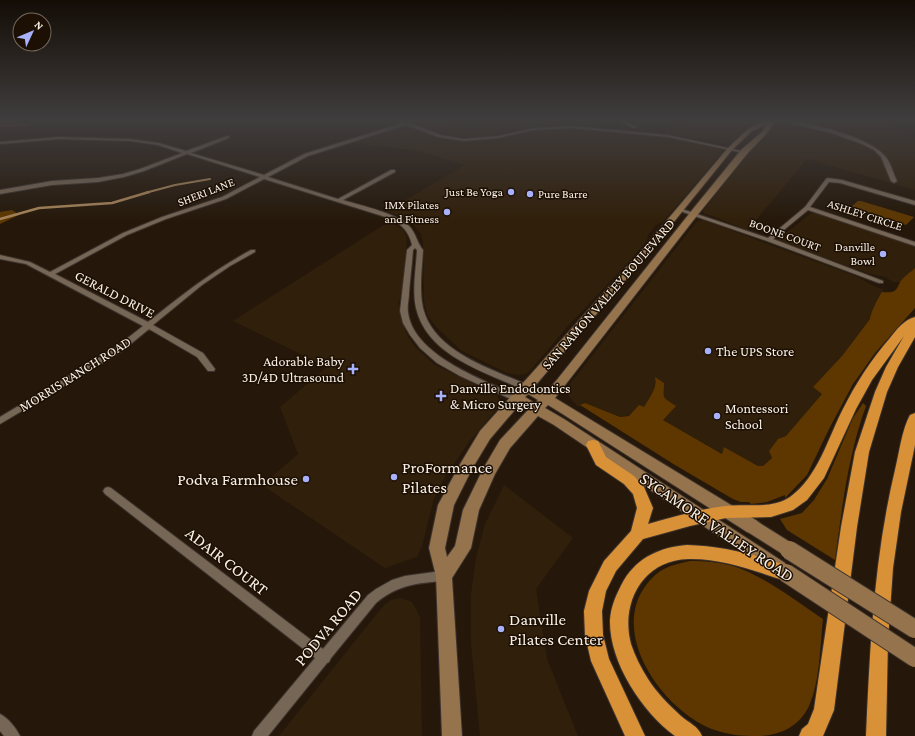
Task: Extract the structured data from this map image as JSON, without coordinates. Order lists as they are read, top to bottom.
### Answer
{
  "streets": {
    "main road": ["SAN RAMON VALLEY BOULEVARD", "SYCAMORE VALLEY ROAD"],
    "street": [
      "SHERI LANE",
      "ASHLEY CIRCLE",
      "BOONE COURT",
      "GERALD DRIVE",
      "MORRIS RANCH ROAD",
      "ADAIR COURT",
      "PODVA ROAD"
    ]
  },
  "crossings": [
    ["SHERI LANE", "GERALD DRIVE"],
    ["BOONE COURT", "SAN RAMON VALLEY BOULEVARD"],
    ["GERALD DRIVE", "MORRIS RANCH ROAD"],
    ["SAN RAMON VALLEY BOULEVARD", "SYCAMORE VALLEY ROAD"],
    ["SAN RAMON VALLEY BOULEVARD", "PODVA ROAD"],
    ["ADAIR COURT", "PODVA ROAD"]
  ],
  "places": {
    "other": [
      "Just Be Yoga",
      "Pure Barre",
      "IMX Pilates and Fitness",
      "Danville Bowl",
      "The UPS Store",
      "Montessori School",
      "ProFormance Pilates",
      "Podva Farmhouse",
      "Danville Pilates Center"
    ],
    "health": ["Adorable Baby 3D/4D Ultrasound", "Danville Endodontics & Micro Surgery"]
  },
  "north": "top right"
}
